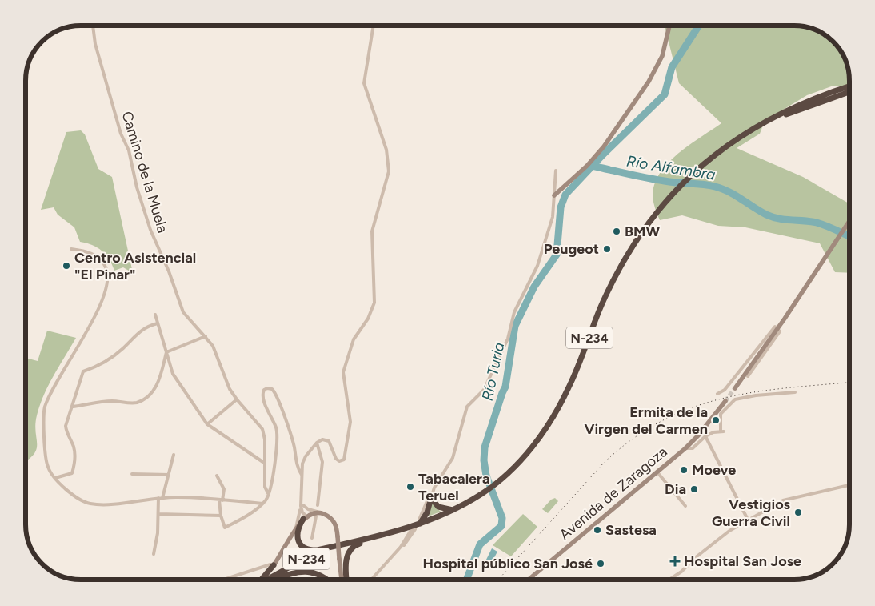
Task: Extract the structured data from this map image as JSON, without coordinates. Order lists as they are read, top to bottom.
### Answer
{
  "streets": {
    "highway": ["N-234"],
    "main road": ["Avenida de Zaragoza"],
    "street": ["Camino de la Muela"]
  },
  "water": ["Río Alfambra", "Río Turia"],
  "places": {
    "other": [
      "BMW",
      "Peugeot",
      "Centro Asistencial \"El Pinar\"",
      "Ermita de la Virgen del Carmen",
      "Moeve",
      "Tabacalera Teruel",
      "Dia",
      "Vestigios Guerra Civil",
      "Sastesa",
      "Hospital público San José"
    ],
    "health": ["Hospital San Jose"]
  }
}
